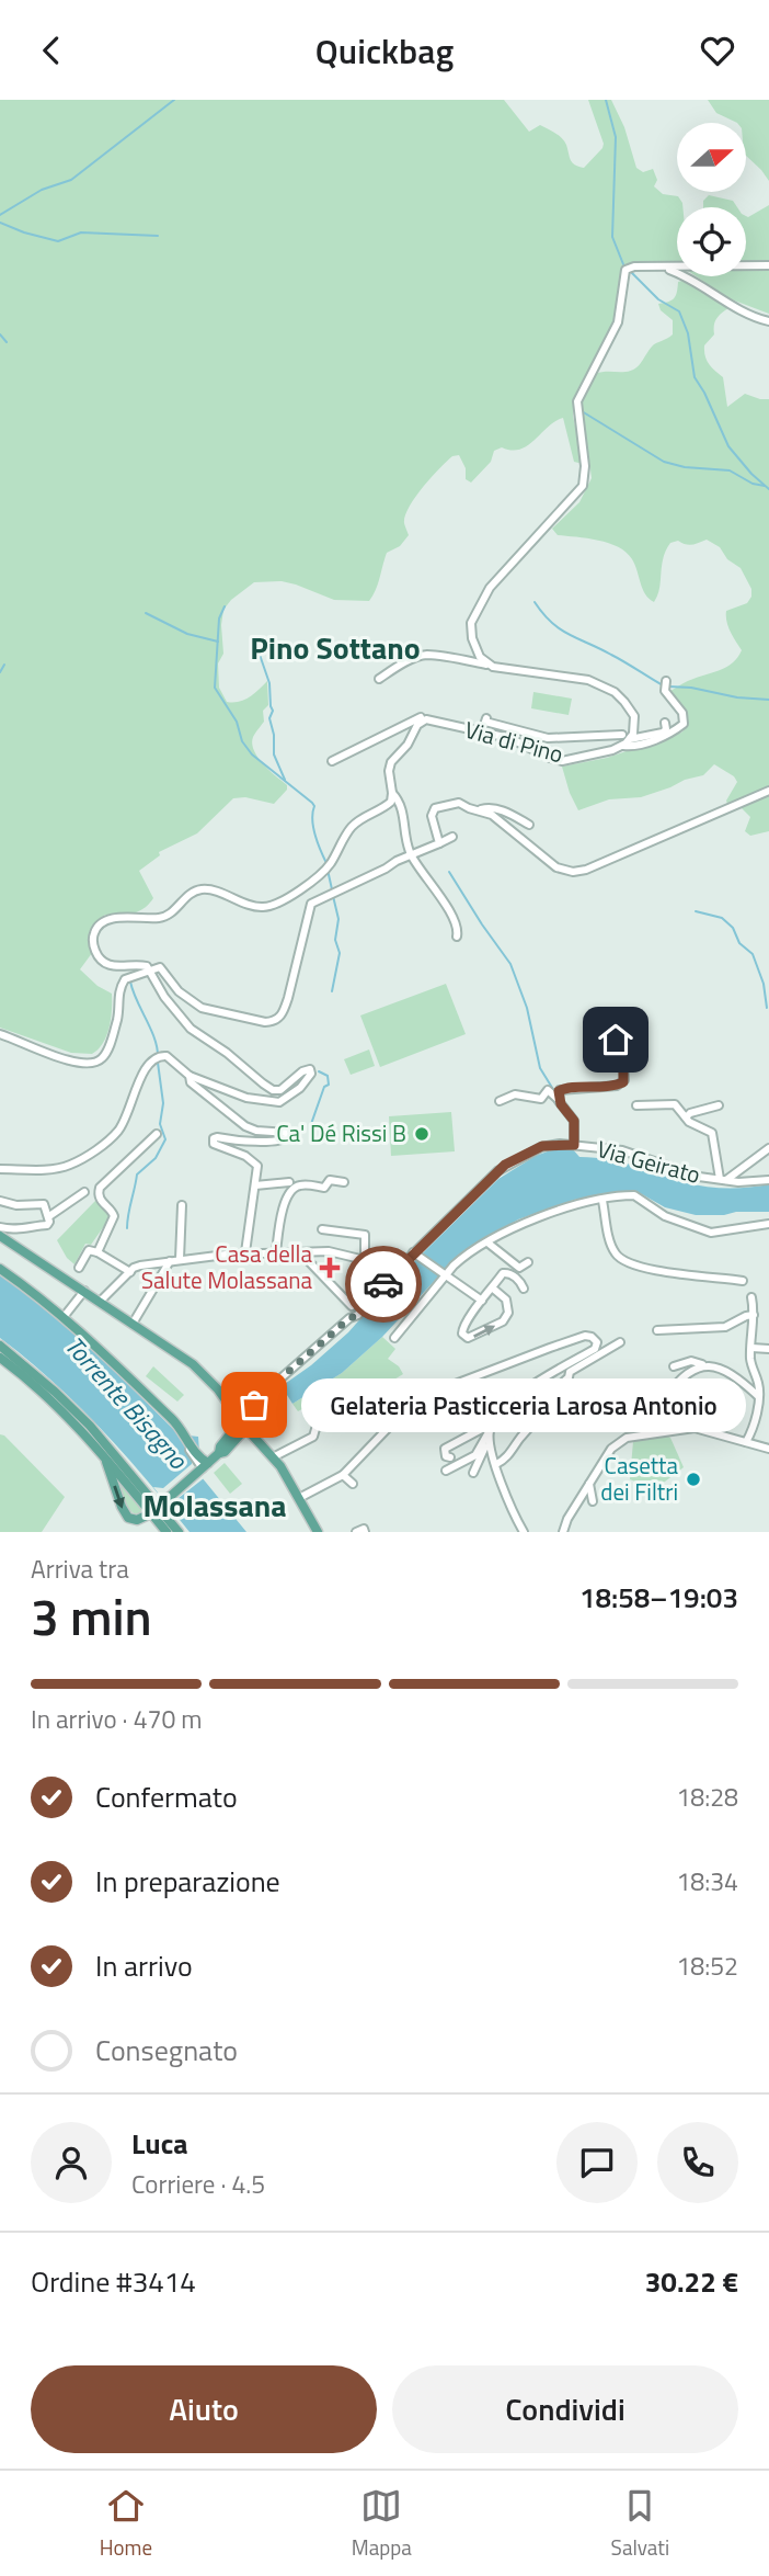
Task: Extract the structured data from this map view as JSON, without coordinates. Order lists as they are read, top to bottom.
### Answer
{
  "streets": {
    "street": ["Via di Pino", "Via Geirato"]
  },
  "districts": ["Pino Sottano", "Molassana"],
  "water": ["Torrente Bisagno"],
  "places": {
    "other": ["Ca' Dé Rissi B", "Gelateria Pasticceria Larosa Antonio", "Casetta dei Filtri"],
    "health": ["Casa della Salute Molassana"]
  },
  "north": "right",
  "page": {
    "header": "Quickbag",
    "bubble": "Gelateria Pasticceria Larosa Antonio",
    "heading": ["3 min", "Arriva tra", "18:58–19:03"],
    "panel": [
      "Luca",
      "Corriere · 4.5",
      "Ordine #3414",
      "30.22 €"
    ],
    "bar": "In arrivo · 470 m",
    "list": [
      ["Confermato", "18:28"],
      ["In preparazione", "18:34"],
      ["In arrivo", "18:52"],
      "Consegnato"
    ],
    "buttons": ["Aiuto", "Condividi"],
    "tabs": ["Home", "Mappa", "Salvati"]
  }
}
